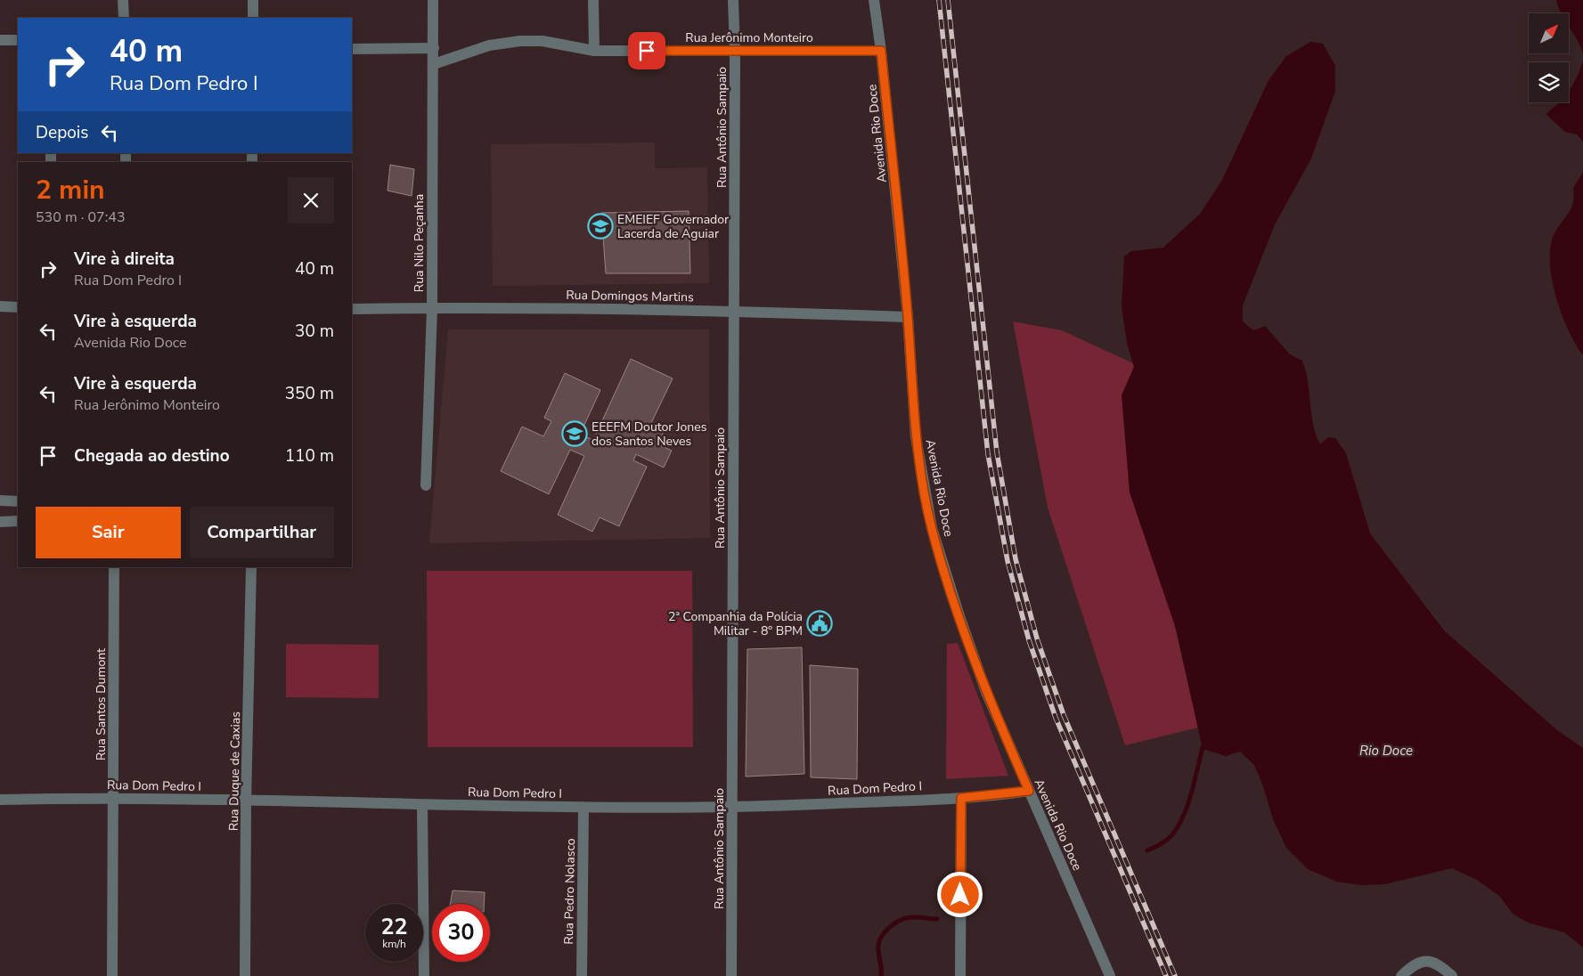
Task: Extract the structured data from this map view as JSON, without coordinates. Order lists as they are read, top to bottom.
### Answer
{
  "streets": {
    "street": [
      "Rua Jerônimo Monteiro",
      "Rua Antônio Sampaio",
      "Avenida Rio Doce",
      "Rua Nilo Peçanha",
      "Rua Domingos Martins",
      "Rua Santos Dumont",
      "Rua Duque de Caxias",
      "Rua Dom Pedro I",
      "Rua Pedro Nolasco"
    ]
  },
  "crossings": [
    ["Rua Jerônimo Monteiro", "Rua Antônio Sampaio"],
    ["Rua Jerônimo Monteiro", "Avenida Rio Doce"],
    ["Rua Jerônimo Monteiro", "Rua Nilo Peçanha"],
    ["Rua Antônio Sampaio", "Rua Domingos Martins"],
    ["Rua Antônio Sampaio", "Rua Dom Pedro I"],
    ["Avenida Rio Doce", "Rua Domingos Martins"],
    ["Avenida Rio Doce", "Rua Dom Pedro I"],
    ["Rua Nilo Peçanha", "Rua Domingos Martins"],
    ["Rua Santos Dumont", "Rua Dom Pedro I"],
    ["Rua Duque de Caxias", "Rua Dom Pedro I"],
    ["Rua Dom Pedro I", "Rua Pedro Nolasco"]
  ],
  "water": ["Rio Doce"],
  "places": {
    "school or university": ["EMEIEF Governador Lacerda de Aguiar", "EEEFM Doutor Jones dos Santos Neves"],
    "public building": ["2ª Companhia da Polícia Militar - 8º BPM"]
  },
  "north": "top right",
  "page": {
    "turn": ["40 m", "Rua Dom Pedro I"],
    "then": "Depois",
    "heading": ["2 min", "530 m · 07:43"],
    "list": [
      {
        "name": "Vire à direita",
        "note": "Rua Dom Pedro I",
        "value": "40 m"
      },
      {
        "name": "Vire à esquerda",
        "note": "Avenida Rio Doce",
        "value": "30 m"
      },
      {
        "name": "Vire à esquerda",
        "note": "Rua Jerônimo Monteiro",
        "value": "350 m"
      },
      {
        "name": "Chegada ao destino",
        "value": "110 m"
      }
    ],
    "buttons": ["Sair", "Compartilhar"],
    "speed": "22 km/h",
    "limit": "30"
  }
}
